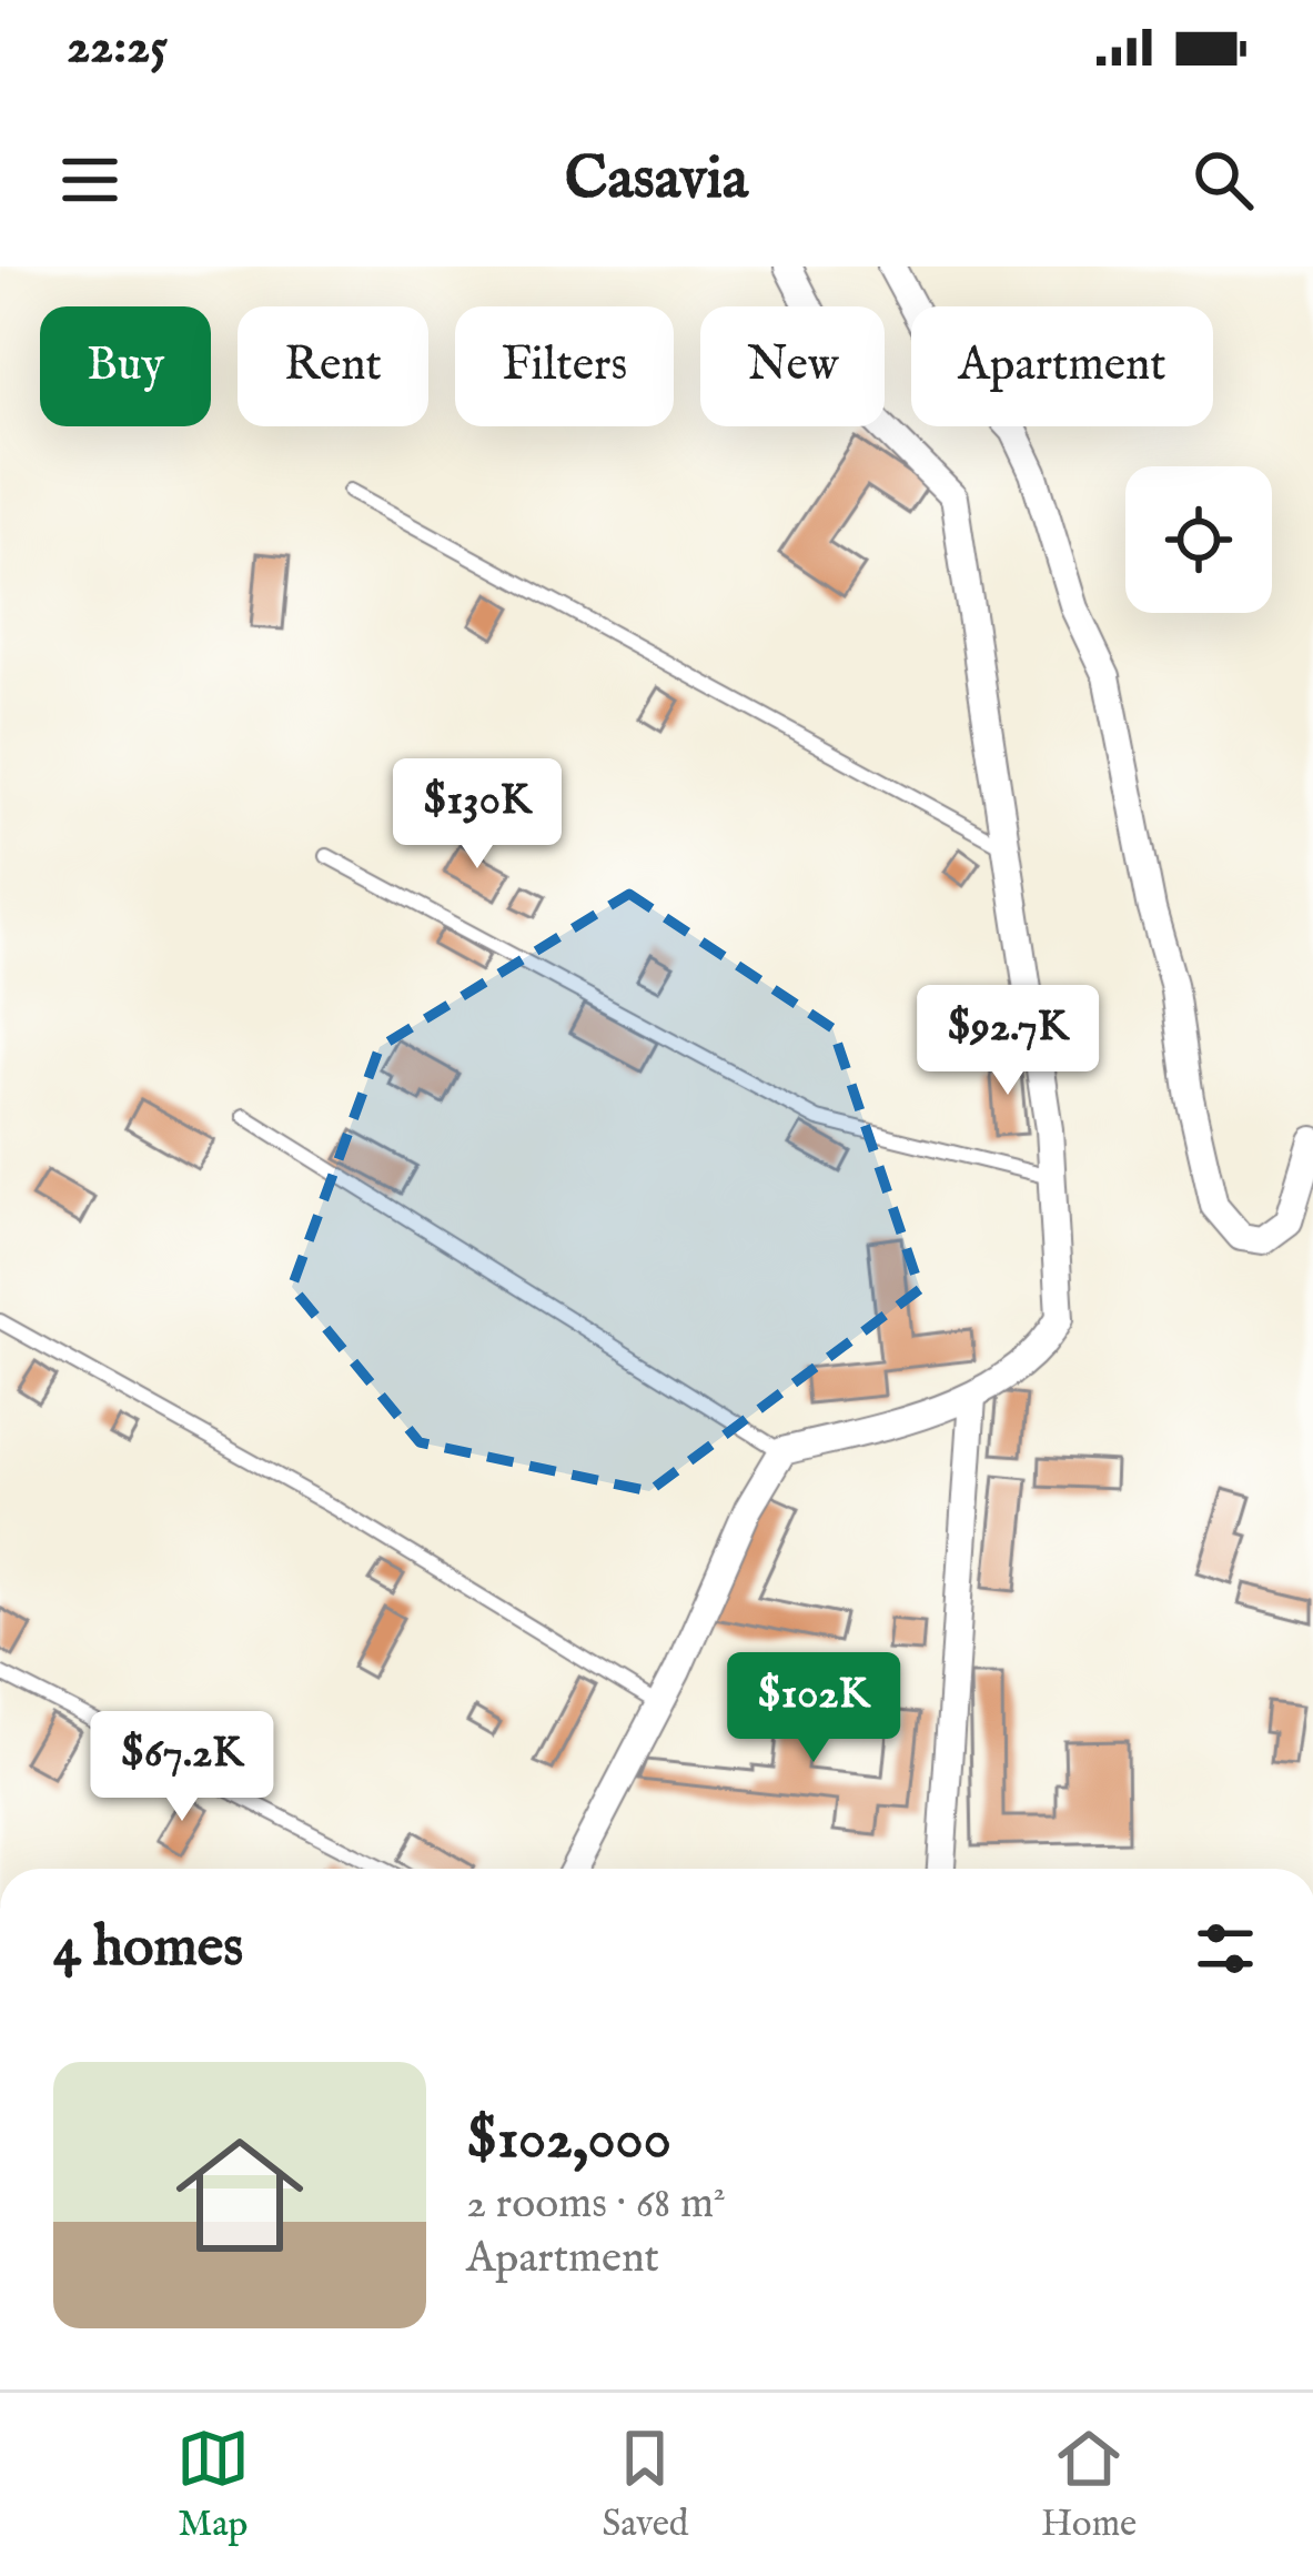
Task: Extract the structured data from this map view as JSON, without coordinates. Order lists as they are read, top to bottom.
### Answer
{
  "page": {
    "status": "22:25",
    "header": "Casavia",
    "chip": [
      "Buy",
      "Rent",
      "Filters",
      "New",
      "Apartment"
    ],
    "price": [
      "$130K",
      "$92.7K",
      "$102K",
      "$67.2K"
    ],
    "heading": "4 homes",
    "list": [
      {
        "name": "$102,000",
        "note": "2 rooms · 68 m² · Apartment"
      }
    ],
    "tabs": ["Map", "Saved", "Home"]
  }
}
